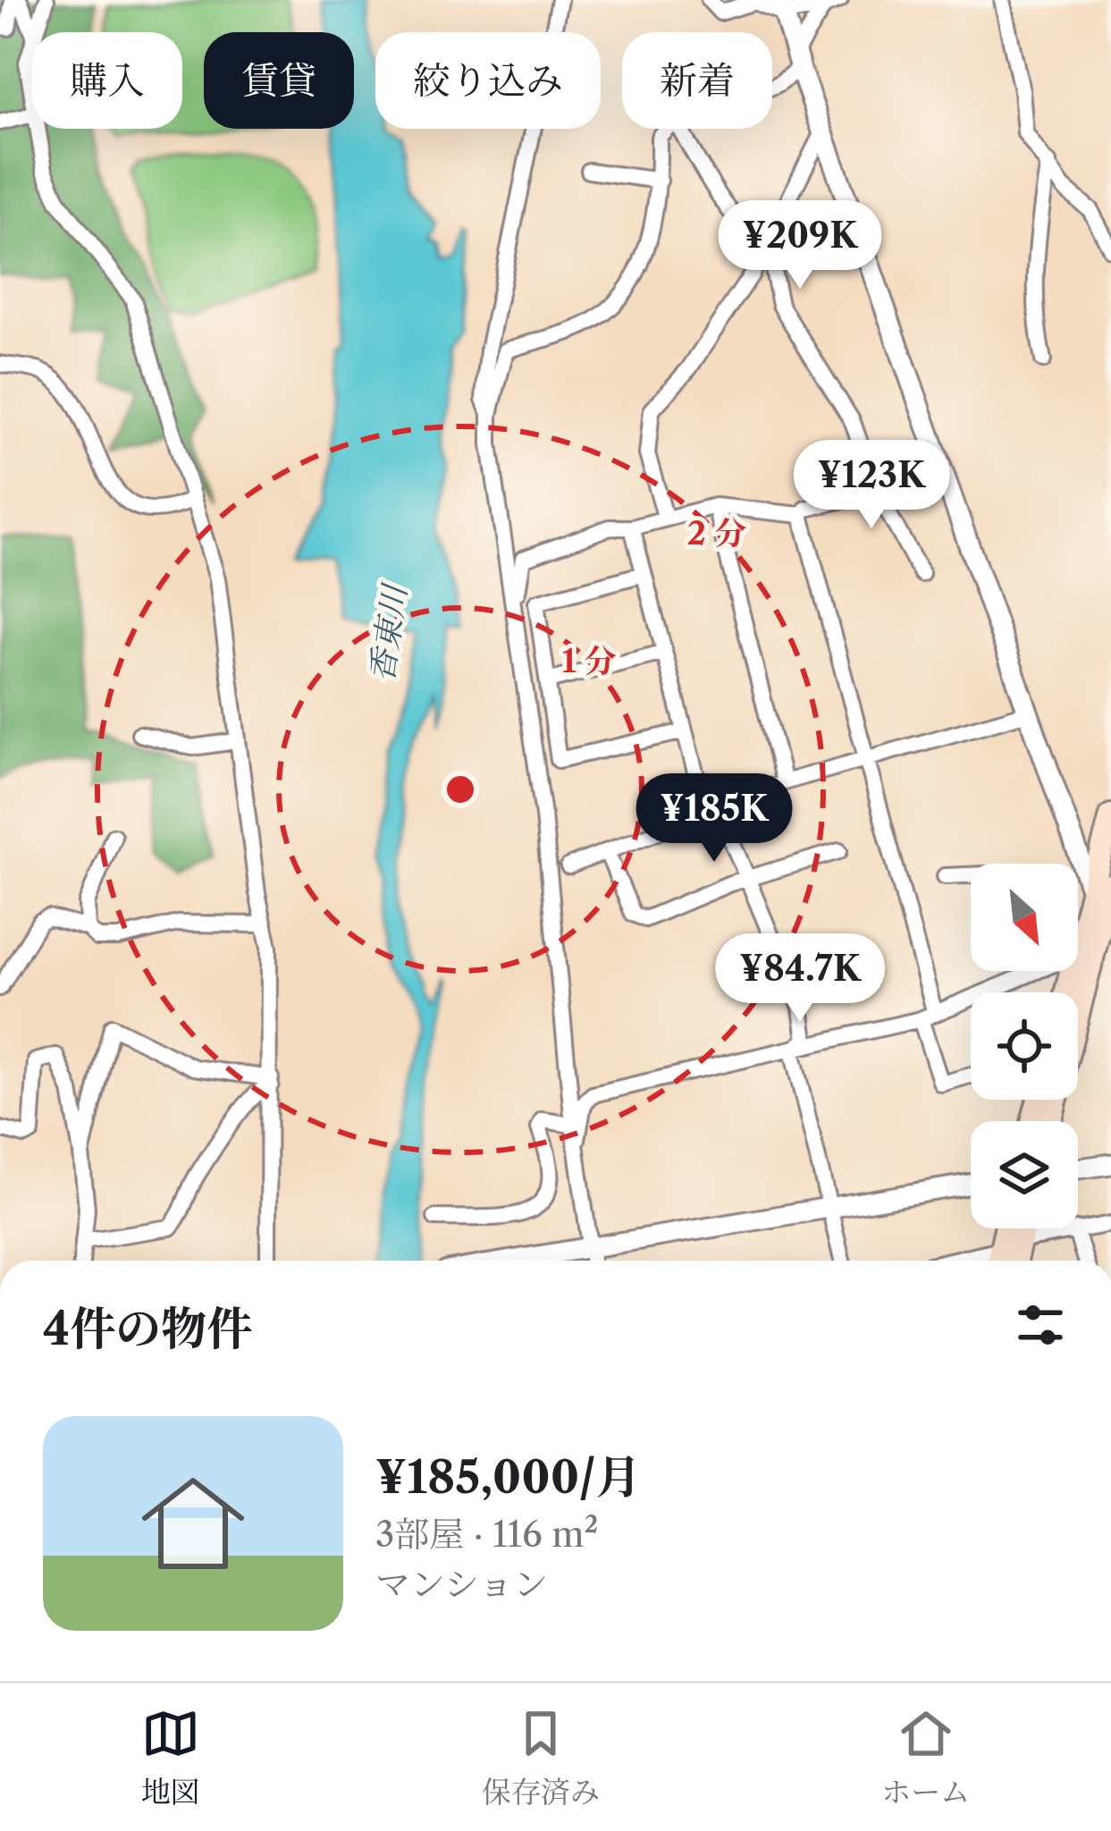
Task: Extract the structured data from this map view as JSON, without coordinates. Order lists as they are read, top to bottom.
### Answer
{
  "water": ["香東川"],
  "north": "bottom right",
  "page": {
    "chip": [
      "購入",
      "賃貸",
      "絞り込み",
      "新着"
    ],
    "price": [
      "¥209K",
      "¥123K",
      "¥185K",
      "¥84.7K"
    ],
    "heading": "4件の物件",
    "list": [
      {
        "name": "¥185,000/月",
        "note": "3部屋 · 116 m² · マンション"
      }
    ],
    "tabs": ["地図", "保存済み", "ホーム"]
  },
  "rings": ["2 分", "1 分"]
}
